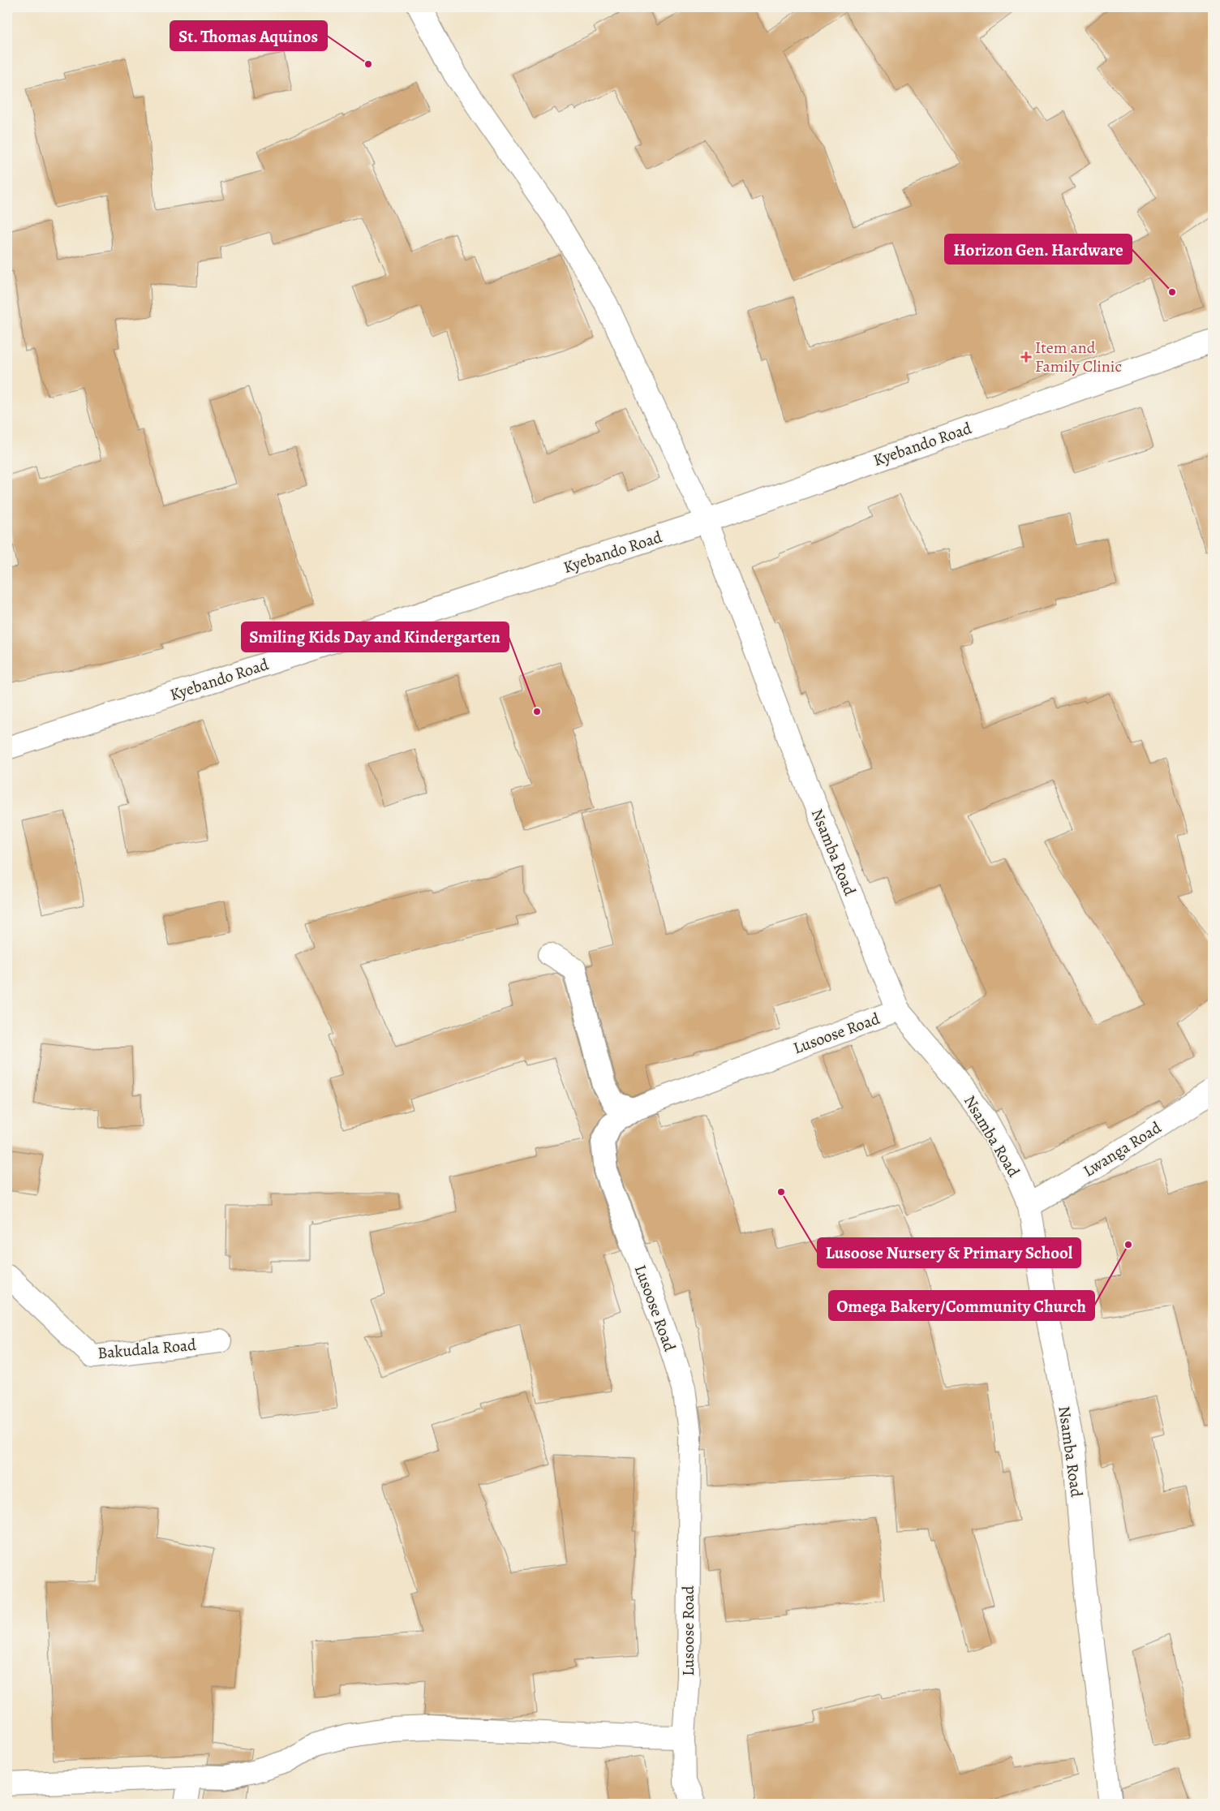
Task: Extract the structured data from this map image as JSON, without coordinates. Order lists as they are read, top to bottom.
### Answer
{
  "streets": {
    "street": [
      "Kyebando Road",
      "Nsamba Road",
      "Lusoose Road",
      "Lwanga Road",
      "Bakudala Road"
    ]
  },
  "crossings": [
    ["Kyebando Road", "Nsamba Road"],
    ["Nsamba Road", "Lusoose Road"],
    ["Nsamba Road", "Lwanga Road"]
  ],
  "places": {
    "other": [
      "St. Thomas Aquinos",
      "Horizon Gen. Hardware",
      "Smiling Kids Day and Kindergarten",
      "Lusoose Nursery & Primary School",
      "Omega Bakery/Community Church"
    ],
    "health": ["Item and Family Clinic"]
  }
}
